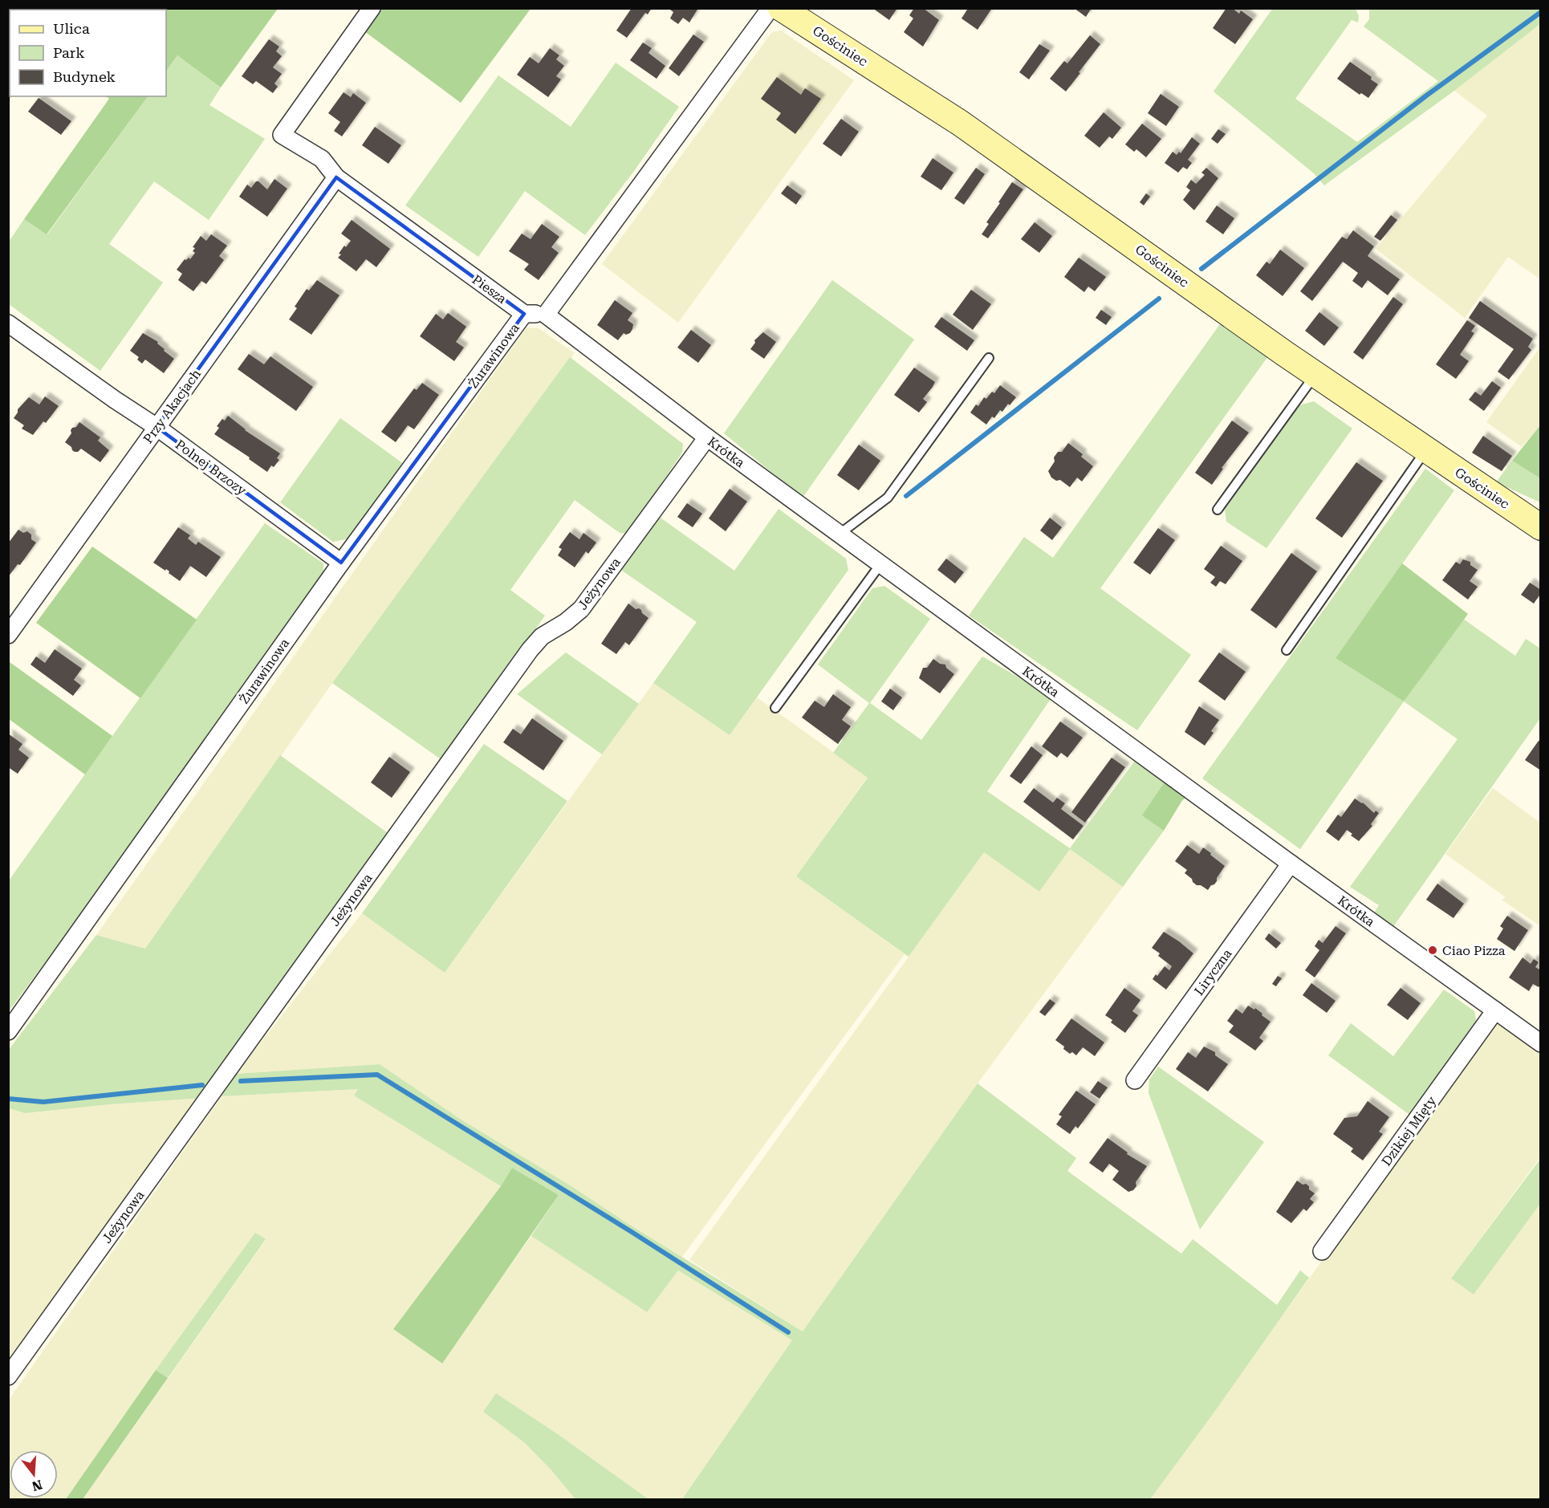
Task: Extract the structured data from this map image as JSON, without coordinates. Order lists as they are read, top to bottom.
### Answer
{
  "streets": {
    "street": [
      "Gościniec",
      "Piesza",
      "Żurawinowa",
      "Przy Akacjach",
      "Krótka",
      "Polnej Brzozy",
      "Jeżynowa",
      "Liryczna",
      "Dzikiej Mięty"
    ]
  },
  "crossings": [
    ["Piesza", "Żurawinowa"],
    ["Piesza", "Przy Akacjach"],
    ["Żurawinowa", "Polnej Brzozy"],
    ["Przy Akacjach", "Polnej Brzozy"],
    ["Krótka", "Jeżynowa"],
    ["Krótka", "Liryczna"],
    ["Krótka", "Dzikiej Mięty"]
  ],
  "places": ["Ciao Pizza"],
  "legend": ["Ulica", "Park", "Budynek"],
  "north": "bottom"
}
